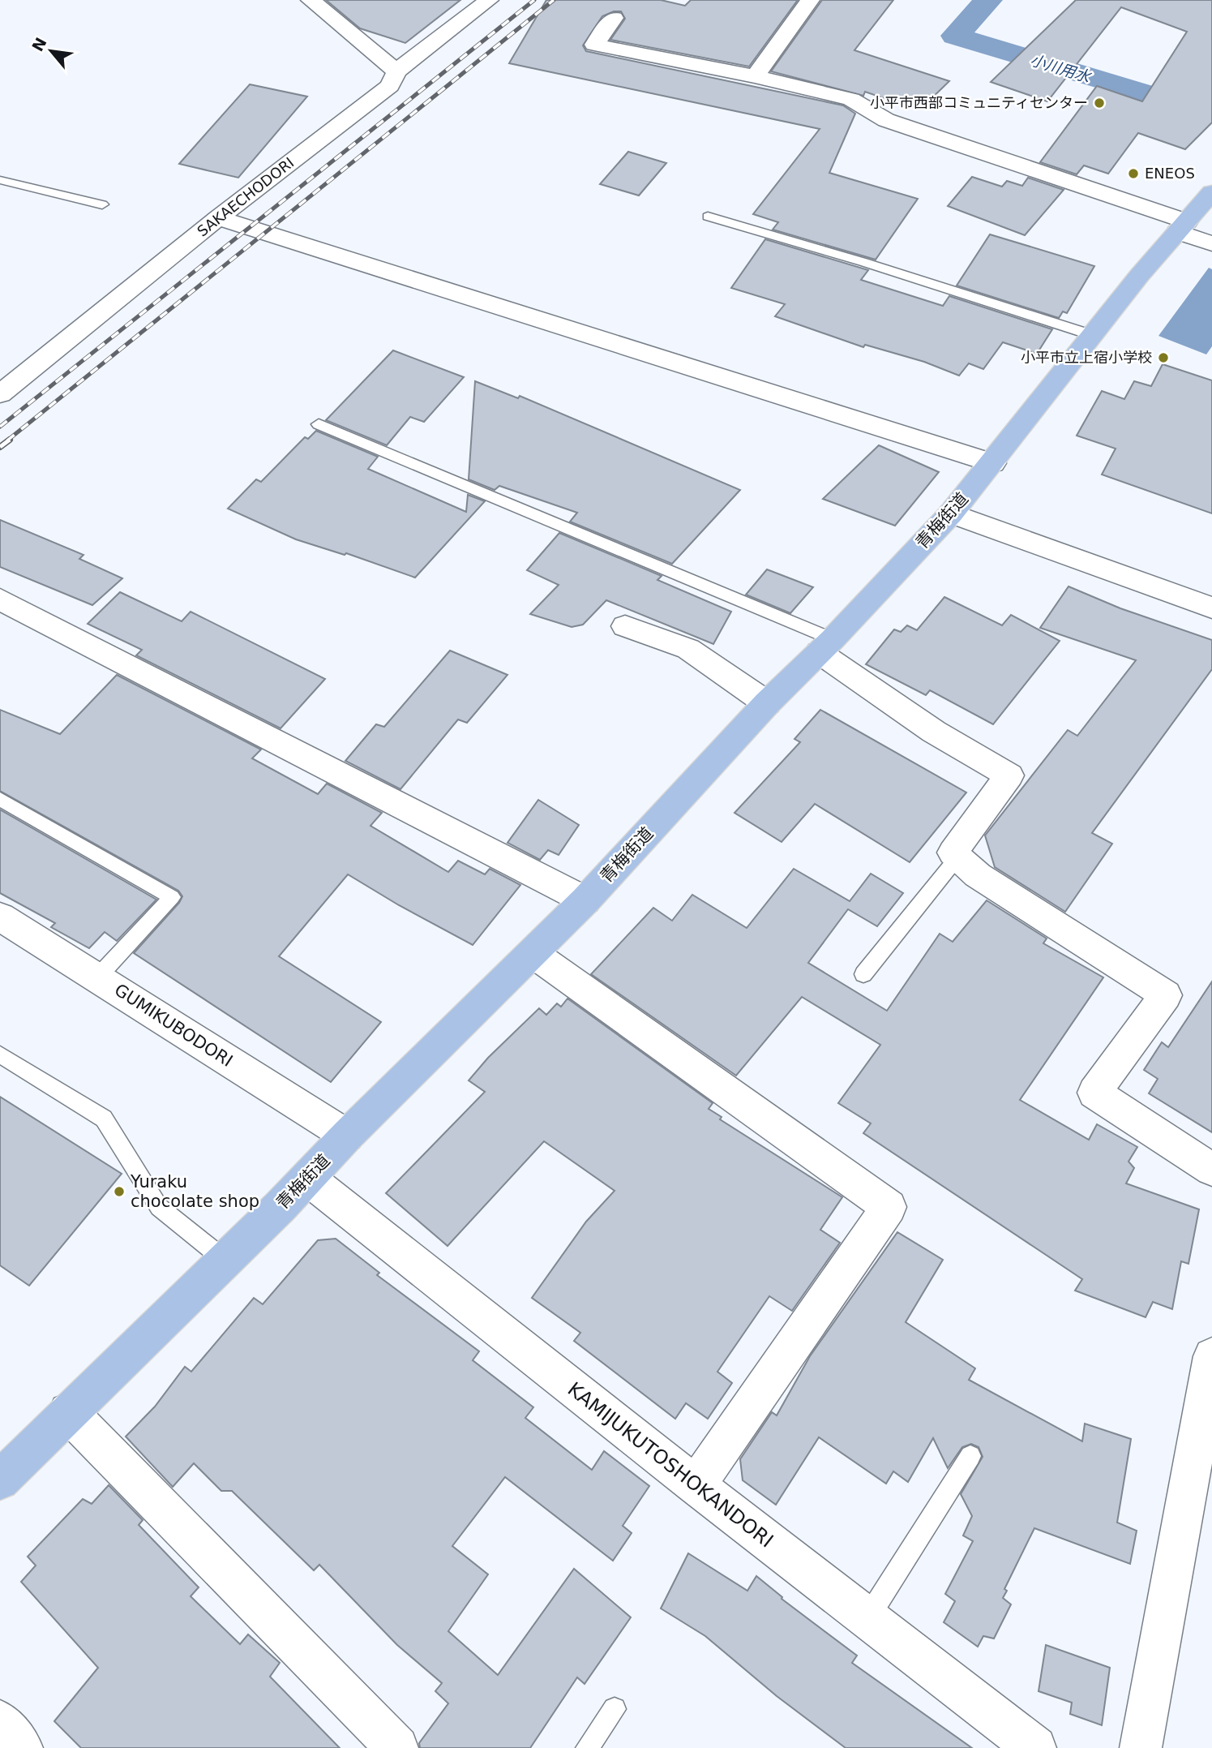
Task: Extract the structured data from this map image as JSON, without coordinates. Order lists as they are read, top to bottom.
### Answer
{
  "streets": {
    "main road": ["青梅街道"],
    "street": ["SAKAECHODORI", "GUMIKUBODORI", "KAMIJUKUTOSHOKANDORI"]
  },
  "crossings": [
    ["青梅街道", "GUMIKUBODORI"],
    ["青梅街道", "KAMIJUKUTOSHOKANDORI"]
  ],
  "water": ["小川用水"],
  "places": [
    "小平市西部コミュニティセンター",
    "ENEOS",
    "小平市立上宿小学校",
    "Yuraku chocolate shop"
  ],
  "north": "top left"
}
